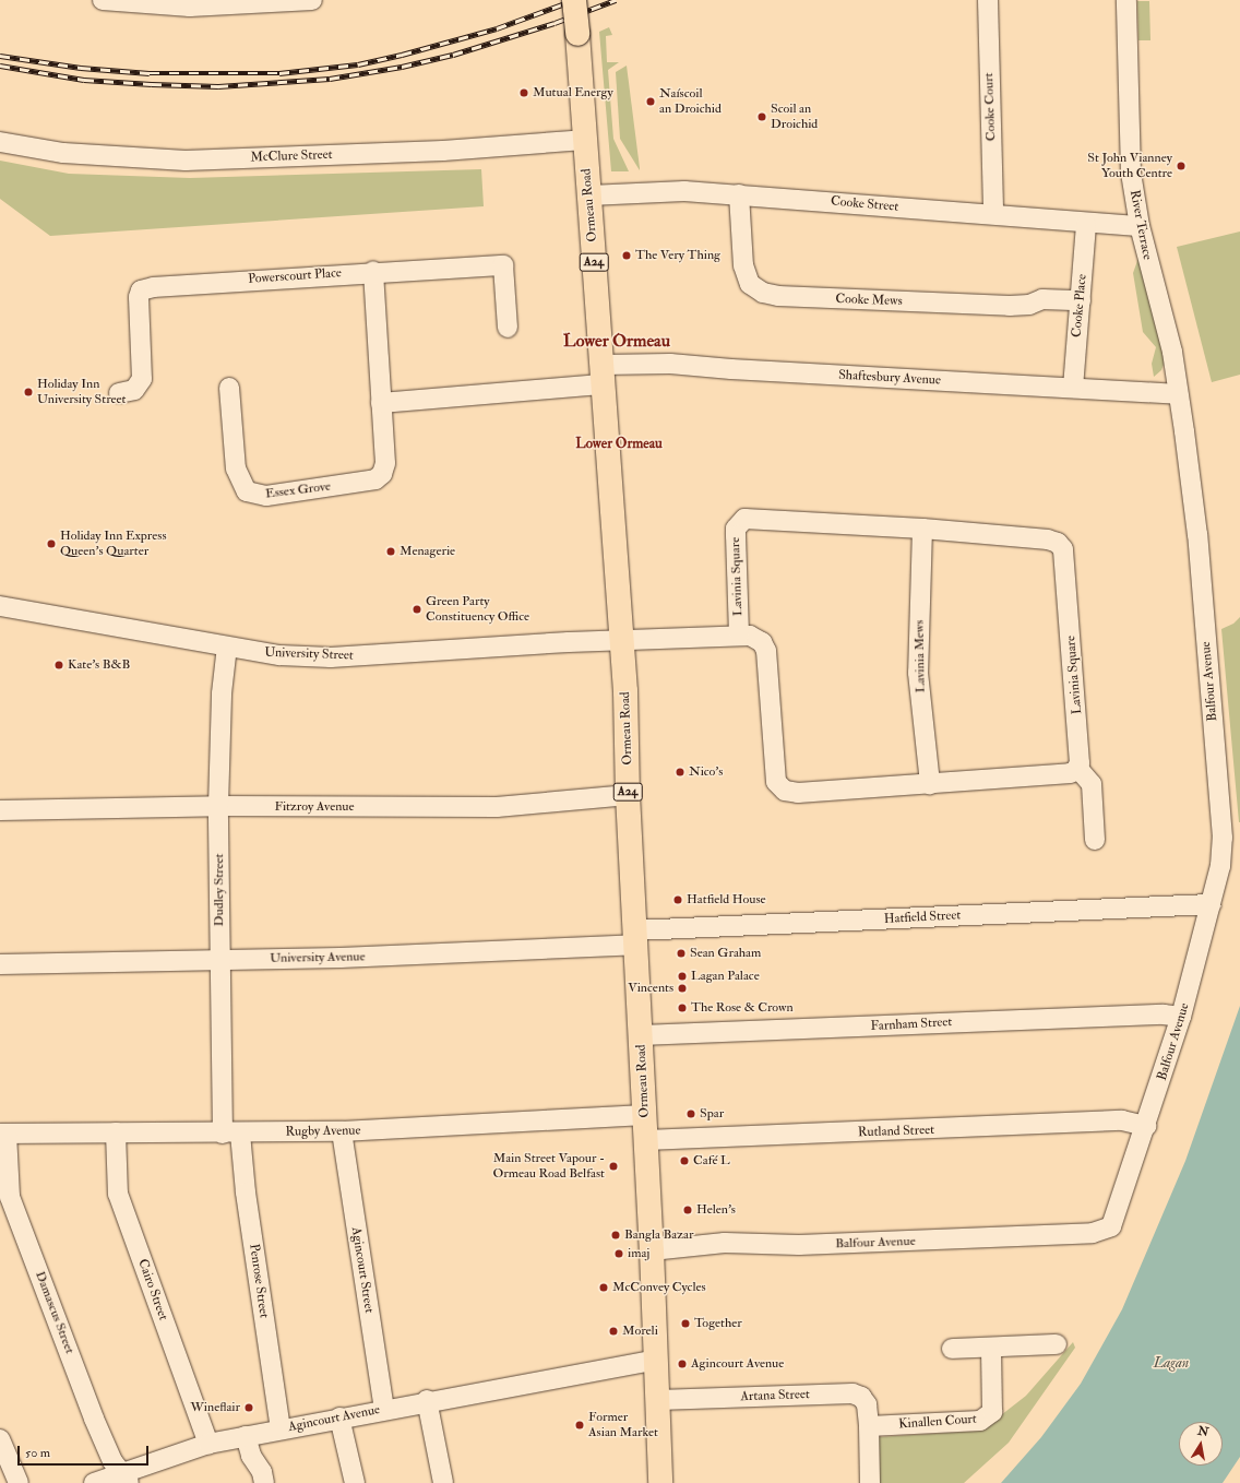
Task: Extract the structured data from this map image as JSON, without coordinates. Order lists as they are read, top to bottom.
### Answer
{
  "streets": {
    "main road": ["Ormeau Road", "A24"],
    "street": [
      "Cooke Court",
      "McClure Street",
      "Cooke Street",
      "River Terrace",
      "Powerscourt Place",
      "Cooke Mews",
      "Cooke Place",
      "Shaftesbury Avenue",
      "Essex Grove",
      "Lavinia Square",
      "University Street",
      "Lavinia Mews",
      "Balfour Avenue",
      "Fitzroy Avenue",
      "Dudley Street",
      "Hatfield Street",
      "University Avenue",
      "Farnham Street",
      "Rugby Avenue",
      "Rutland Street",
      "Agincourt Street",
      "Penrose Street",
      "Cairo Street",
      "Damascus Street",
      "Artana Street",
      "Agincourt Avenue",
      "Kinallen Court"
    ]
  },
  "crossings": [
    ["Cooke Court", "Cooke Street"],
    ["McClure Street", "Ormeau Road"],
    ["Cooke Street", "Ormeau Road"],
    ["Cooke Street", "River Terrace"],
    ["Cooke Street", "Cooke Mews"],
    ["Cooke Street", "Cooke Place"],
    ["Ormeau Road", "Shaftesbury Avenue"],
    ["Ormeau Road", "Lavinia Square"],
    ["Ormeau Road", "University Street"],
    ["Ormeau Road", "Balfour Avenue"],
    ["Ormeau Road", "Fitzroy Avenue"],
    ["Ormeau Road", "Hatfield Street"],
    ["Ormeau Road", "University Avenue"],
    ["Ormeau Road", "Farnham Street"],
    ["Ormeau Road", "Rugby Avenue"],
    ["Ormeau Road", "Rutland Street"],
    ["Ormeau Road", "Artana Street"],
    ["Ormeau Road", "Agincourt Avenue"],
    ["River Terrace", "Shaftesbury Avenue"],
    ["River Terrace", "Balfour Avenue"],
    ["Powerscourt Place", "Essex Grove"],
    ["Cooke Mews", "Cooke Place"],
    ["Cooke Place", "Shaftesbury Avenue"],
    ["Shaftesbury Avenue", "Balfour Avenue"],
    ["Lavinia Square", "University Street"],
    ["Lavinia Square", "Lavinia Mews"],
    ["University Street", "Dudley Street"],
    ["Balfour Avenue", "Hatfield Street"],
    ["Balfour Avenue", "Farnham Street"],
    ["Balfour Avenue", "Rutland Street"],
    ["Fitzroy Avenue", "Dudley Street"],
    ["Dudley Street", "University Avenue"],
    ["Dudley Street", "Rugby Avenue"],
    ["Dudley Street", "Penrose Street"],
    ["Hatfield Street", "University Avenue"],
    ["Rugby Avenue", "Agincourt Street"],
    ["Rugby Avenue", "Penrose Street"],
    ["Rugby Avenue", "Cairo Street"],
    ["Rugby Avenue", "Damascus Street"],
    ["Agincourt Street", "Agincourt Avenue"],
    ["Penrose Street", "Agincourt Avenue"],
    ["Cairo Street", "Agincourt Avenue"],
    ["Damascus Street", "Agincourt Avenue"],
    ["Artana Street", "Kinallen Court"]
  ],
  "districts": ["Lower Ormeau", "Lower Ormeau"],
  "water": ["Lagan"],
  "places": [
    "Mutual Energy",
    "Naíscoil an Droichid",
    "Scoil an Droichid",
    "St John Vianney Youth Centre",
    "The Very Thing",
    "Holiday Inn University Street",
    "Holiday Inn Express Queen's Quarter",
    "Menagerie",
    "Green Party Constituency Office",
    "Kate's B&B",
    "Nico’s",
    "Hatfield House",
    "Sean Graham",
    "Lagan Palace",
    "Vincents",
    "The Rose & Crown",
    "Spar",
    "Café L",
    "Main Street Vapour - Ormeau Road Belfast",
    "Helen's",
    "Bangla Bazar",
    "imaj",
    "McConvey Cycles",
    "Together",
    "Moreli",
    "Agincourt Avenue",
    "Wineflair",
    "Former Asian Market"
  ],
  "scale_bar": "50 m",
  "north": "top"
}
